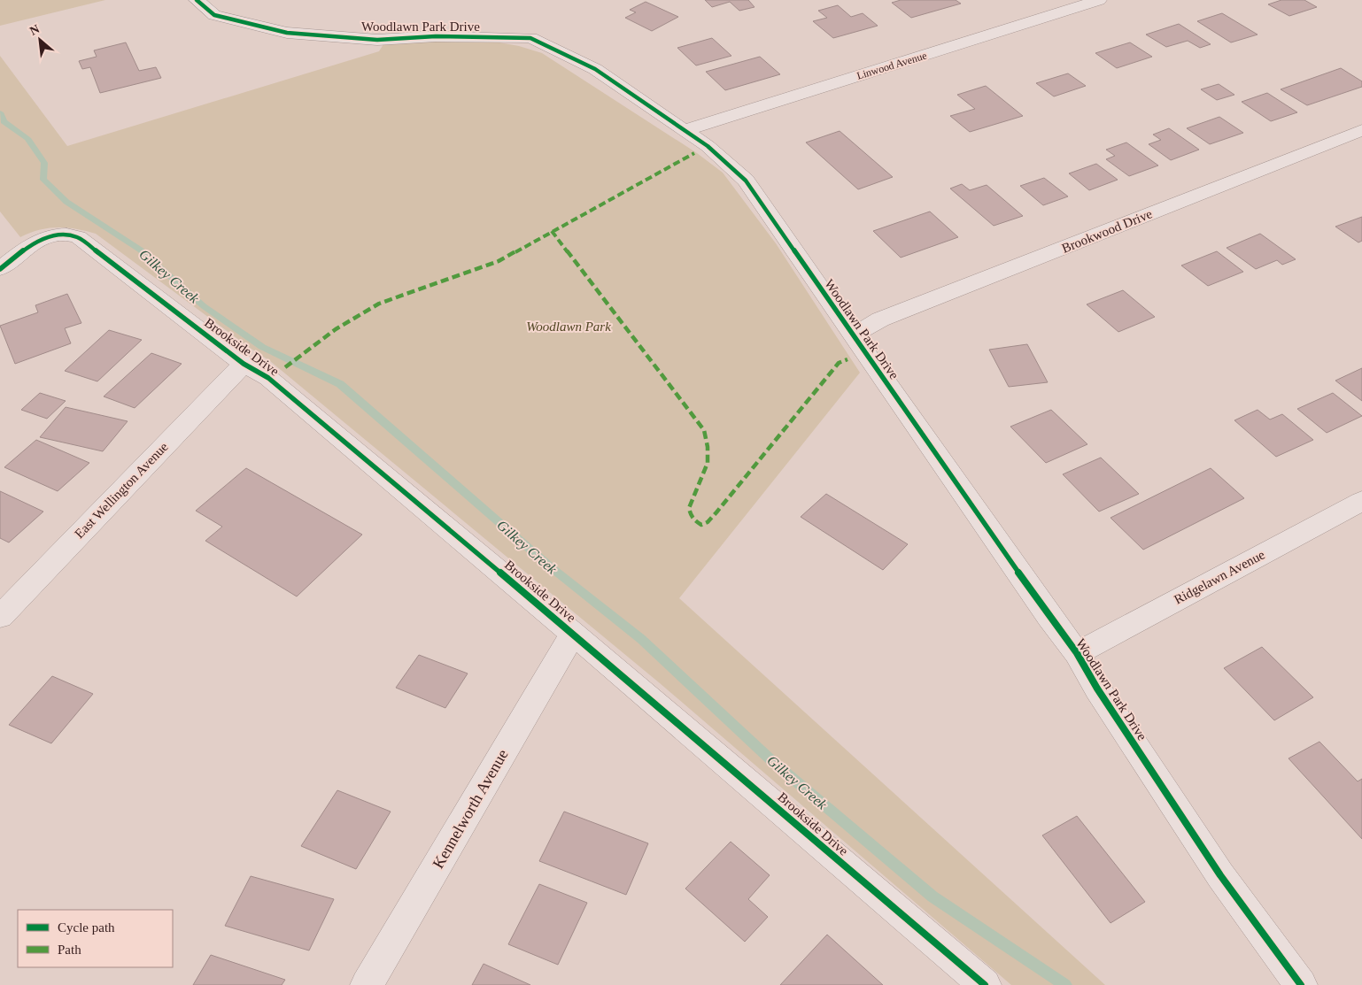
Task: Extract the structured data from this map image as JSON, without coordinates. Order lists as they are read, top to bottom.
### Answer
{
  "streets": {
    "street": [
      "Woodlawn Park Drive",
      "Linwood Avenue",
      "Brookwood Drive",
      "Brookside Drive",
      "East Wellington Avenue",
      "Ridgelawn Avenue",
      "Kennelworth Avenue"
    ]
  },
  "crossings": [
    ["Woodlawn Park Drive", "Linwood Avenue"],
    ["Woodlawn Park Drive", "Brookwood Drive"],
    ["Woodlawn Park Drive", "Ridgelawn Avenue"],
    ["Brookside Drive", "East Wellington Avenue"],
    ["Brookside Drive", "Kennelworth Avenue"]
  ],
  "water": ["Gilkey Creek"],
  "parks": ["Woodlawn Park"],
  "legend": ["Cycle path", "Path"],
  "north": "top left"
}
